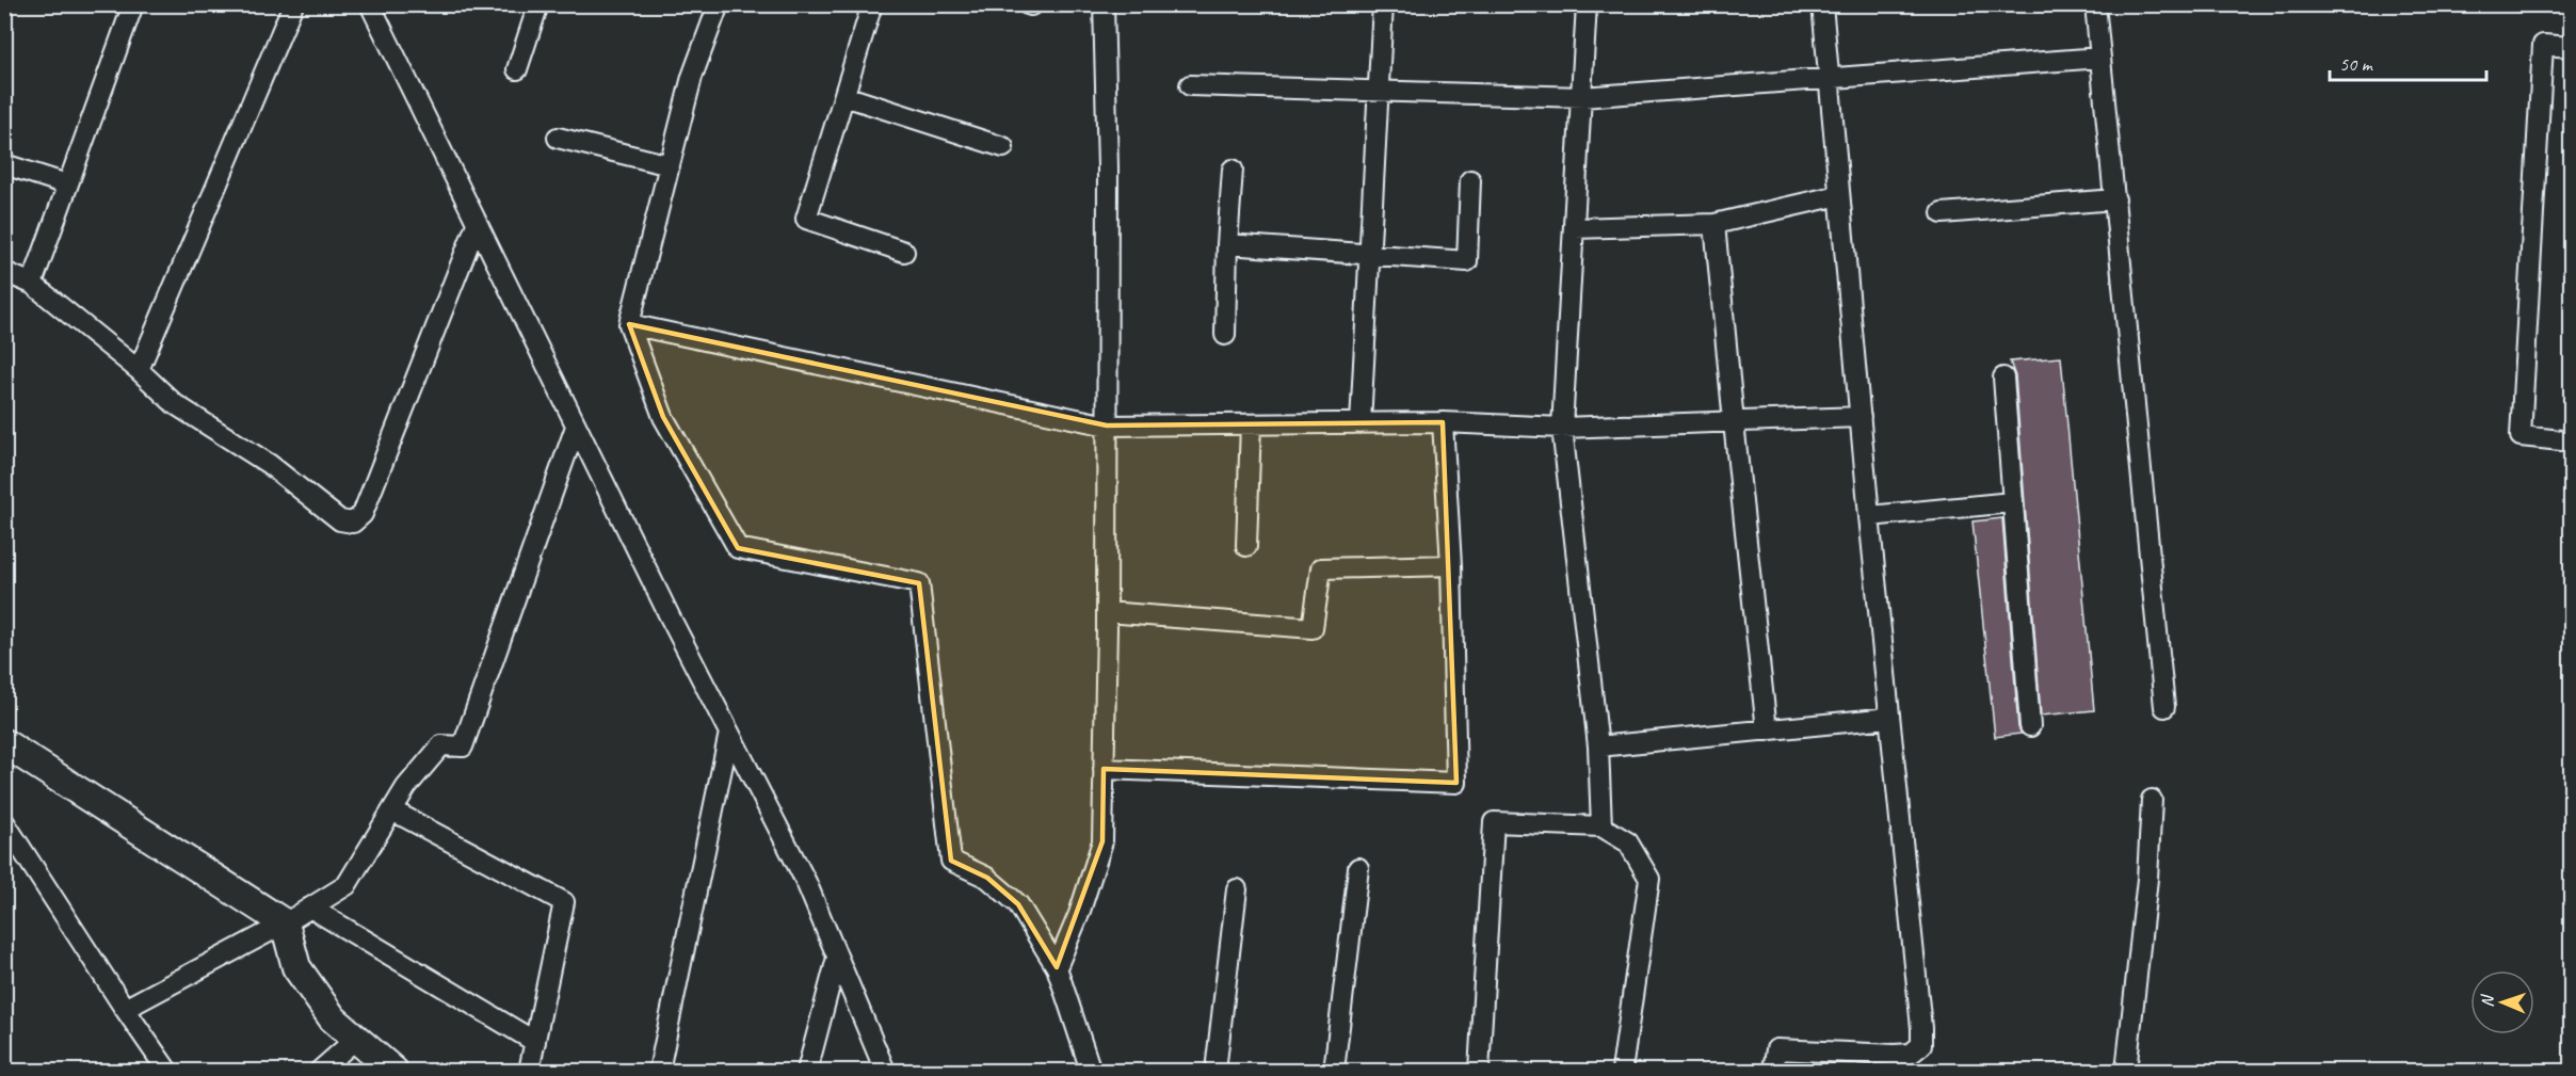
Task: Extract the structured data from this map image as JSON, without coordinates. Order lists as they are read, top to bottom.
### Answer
{
  "scale_bar": "50 m",
  "north": "left"
}
